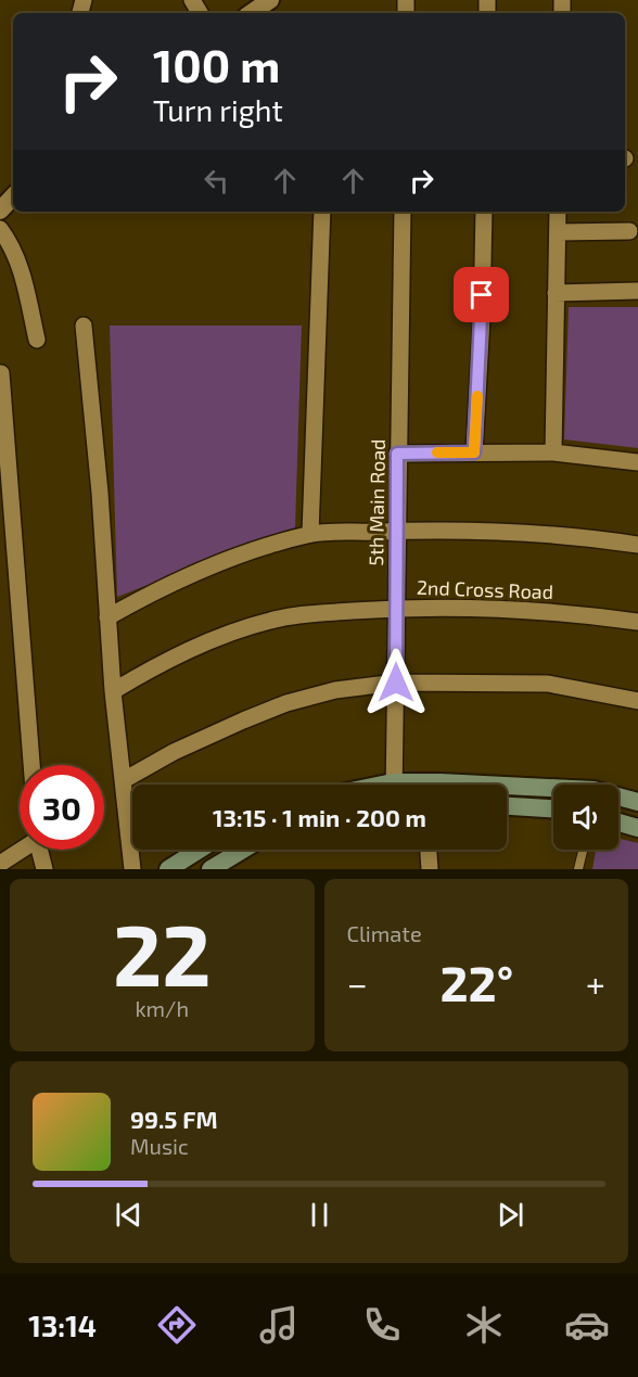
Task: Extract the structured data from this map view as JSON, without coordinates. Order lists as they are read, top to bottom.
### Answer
{
  "streets": {
    "street": ["5th Main Road", "2nd Cross Road"]
  },
  "crossings": [
    ["5th Main Road", "2nd Cross Road"]
  ],
  "page": {
    "turn": ["100 m", "Turn right"],
    "limit": "30",
    "trip": "13:15 · 1 min · 200 m",
    "tile": [
      ["22", "km/h"],
      "Climate"
    ],
    "heat": ["−", "22°", "+"],
    "song": ["99.5 FM", "Music"],
    "tabs": "13:14"
  }
}
